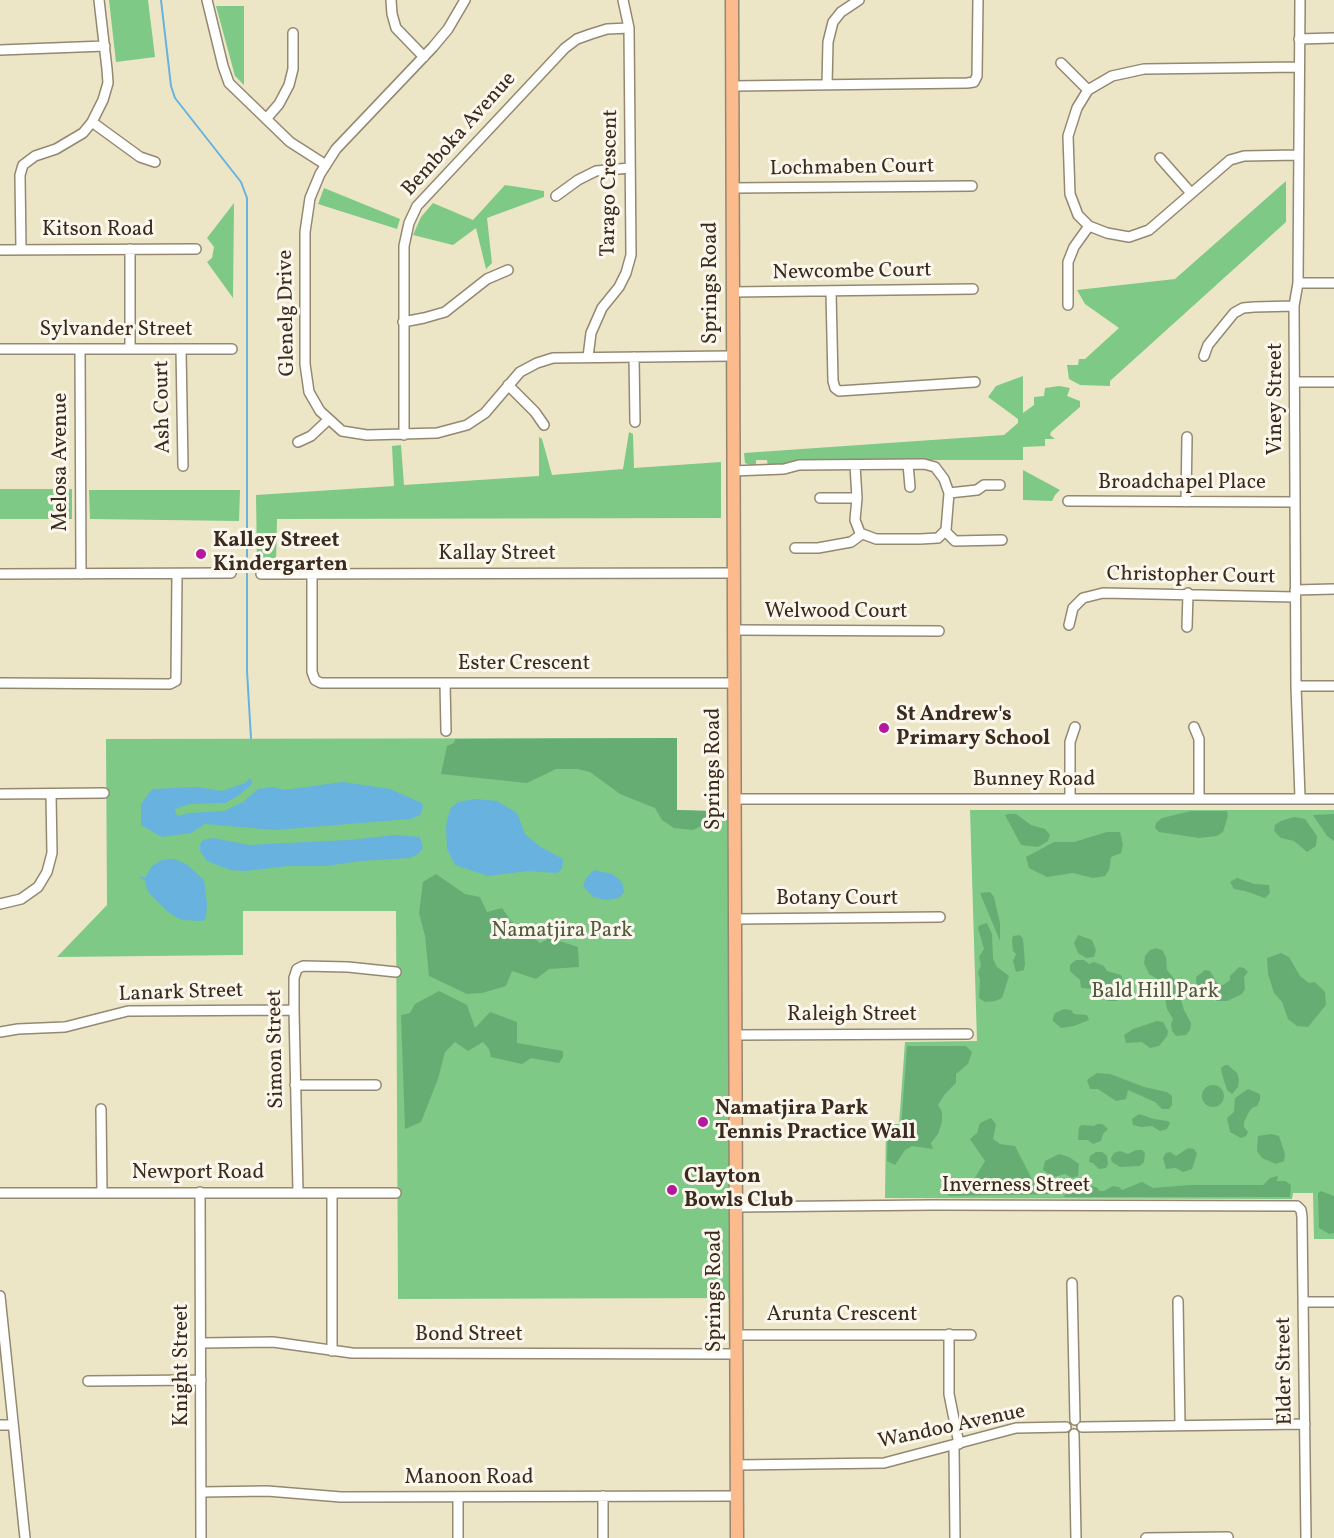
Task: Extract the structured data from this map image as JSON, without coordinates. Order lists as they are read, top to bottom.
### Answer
{
  "streets": {
    "main road": ["Springs Road"],
    "street": [
      "Bemboka Avenue",
      "Lochmaben Court",
      "Tarago Crescent",
      "Kitson Road",
      "Newcombe Court",
      "Glenelg Drive",
      "Sylvander Street",
      "Viney Street",
      "Ash Court",
      "Melosa Avenue",
      "Broadchapel Place",
      "Kallay Street",
      "Christopher Court",
      "Welwood Court",
      "Ester Crescent",
      "Bunney Road",
      "Botany Court",
      "Lanark Street",
      "Raleigh Street",
      "Simon Street",
      "Newport Road",
      "Inverness Street",
      "Arunta Crescent",
      "Bond Street",
      "Knight Street",
      "Elder Street",
      "Wandoo Avenue",
      "Manoon Road"
    ]
  },
  "crossings": [
    ["Bemboka Avenue", "Tarago Crescent"],
    ["Bemboka Avenue", "Glenelg Drive"],
    ["Lochmaben Court", "Springs Road"],
    ["Tarago Crescent", "Glenelg Drive"],
    ["Newcombe Court", "Springs Road"],
    ["Springs Road", "Glenelg Drive"],
    ["Springs Road", "Kallay Street"],
    ["Springs Road", "Welwood Court"],
    ["Springs Road", "Ester Crescent"],
    ["Springs Road", "Bunney Road"],
    ["Springs Road", "Botany Court"],
    ["Springs Road", "Raleigh Street"],
    ["Springs Road", "Inverness Street"],
    ["Springs Road", "Arunta Crescent"],
    ["Springs Road", "Bond Street"],
    ["Springs Road", "Wandoo Avenue"],
    ["Springs Road", "Manoon Road"],
    ["Sylvander Street", "Ash Court"],
    ["Sylvander Street", "Melosa Avenue"],
    ["Viney Street", "Broadchapel Place"],
    ["Viney Street", "Christopher Court"],
    ["Viney Street", "Bunney Road"],
    ["Kallay Street", "Ester Crescent"],
    ["Lanark Street", "Simon Street"],
    ["Simon Street", "Newport Road"],
    ["Newport Road", "Knight Street"],
    ["Inverness Street", "Elder Street"],
    ["Bond Street", "Knight Street"],
    ["Knight Street", "Manoon Road"]
  ],
  "parks": ["Namatjira Park", "Bald Hill Park"],
  "places": [
    "Kalley Street Kindergarten",
    "St Andrew's Primary School",
    "Namatjira Park Tennis Practice Wall",
    "Clayton Bowls Club"
  ]
}
